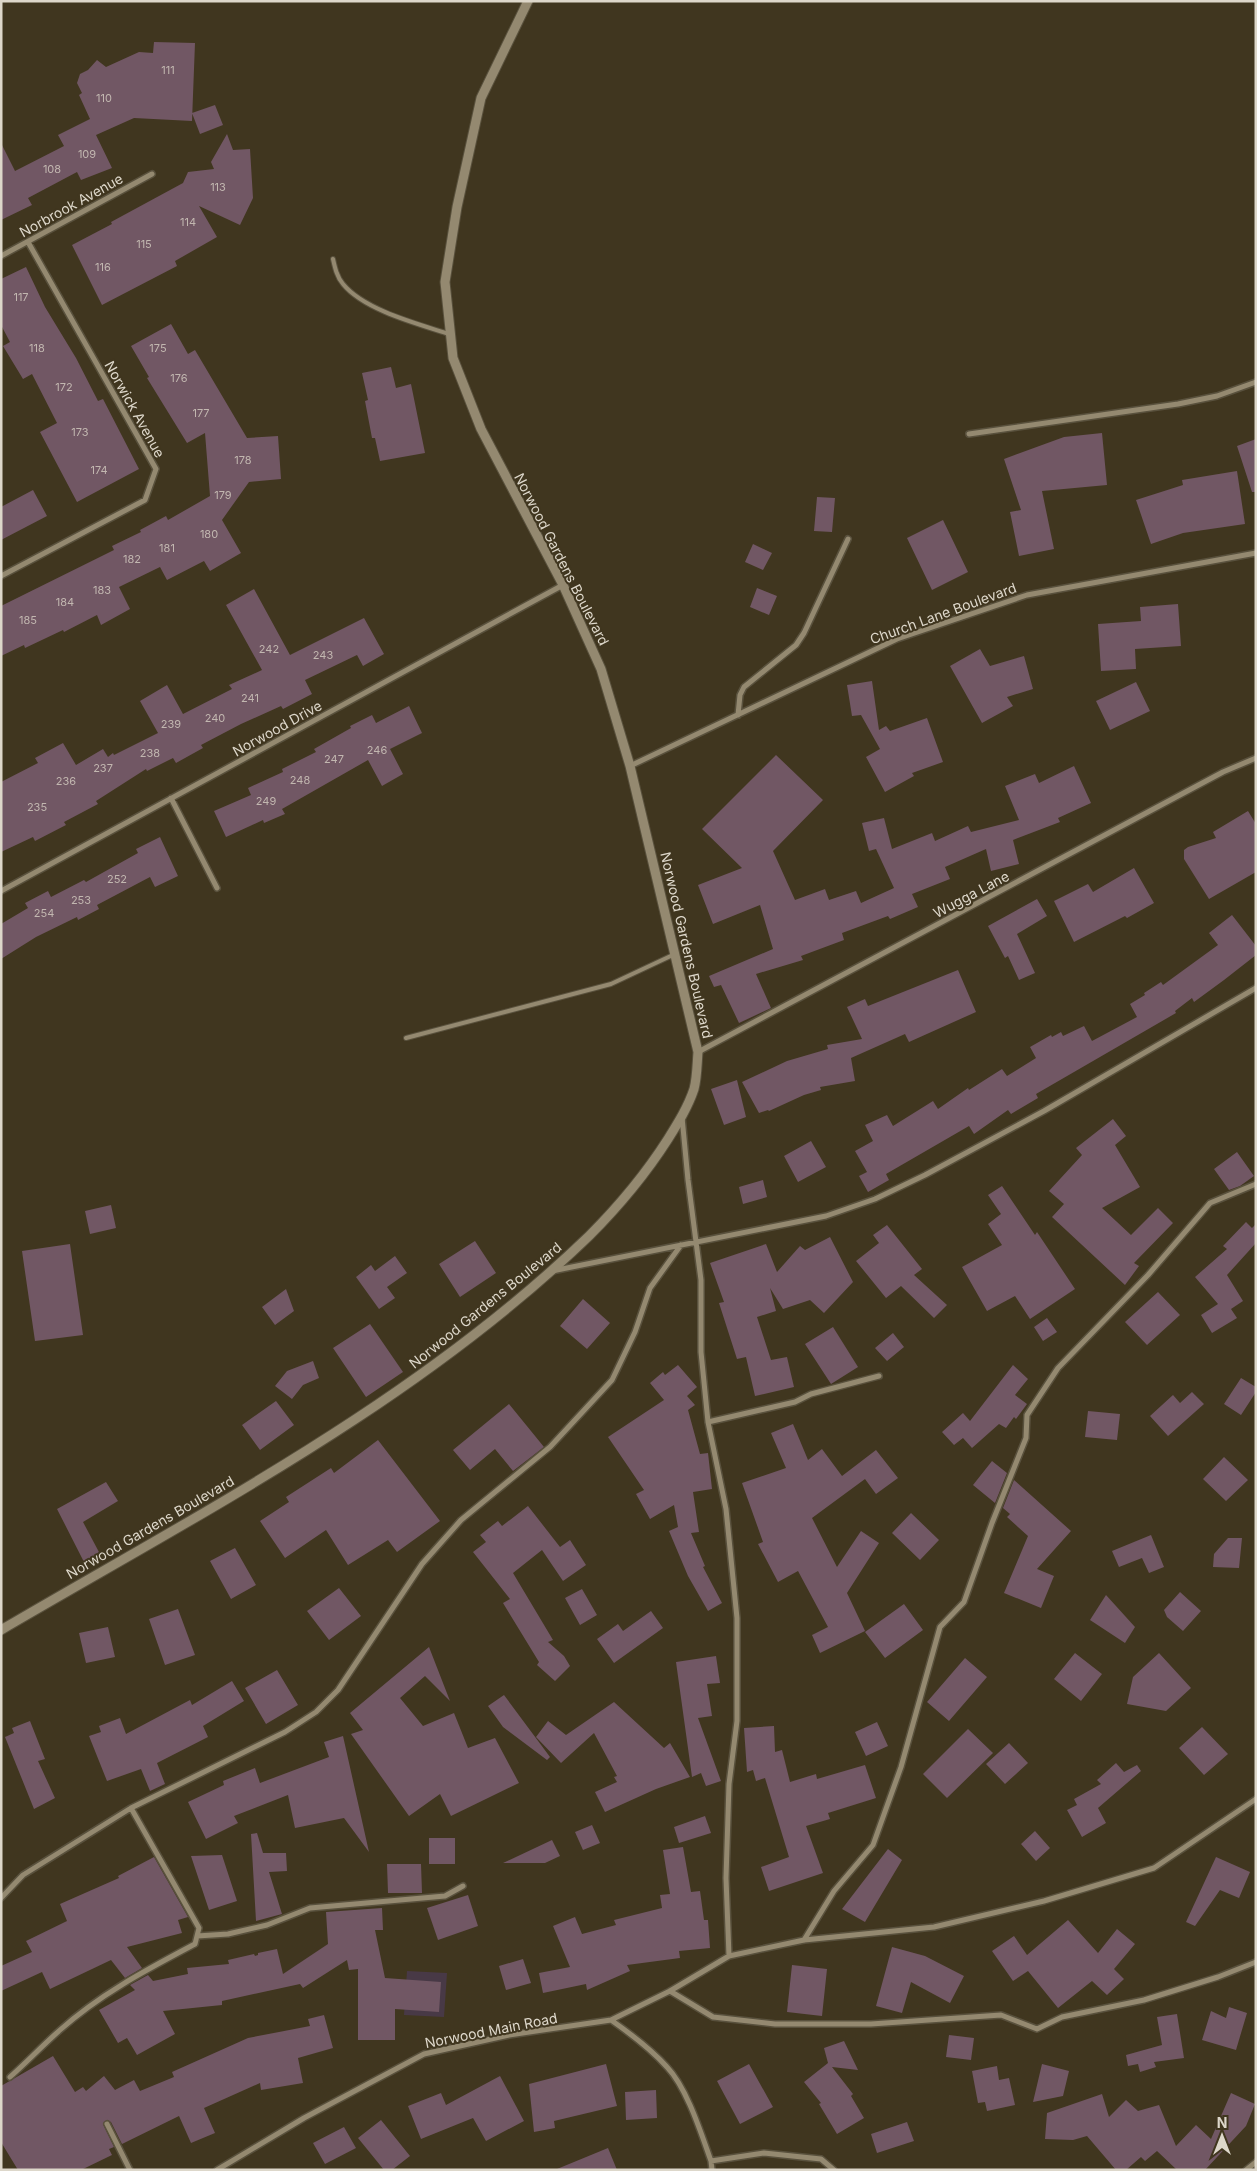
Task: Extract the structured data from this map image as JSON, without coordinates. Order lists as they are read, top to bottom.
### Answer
{
  "streets": {
    "street": [
      "Norbrook Avenue",
      "Norwick Avenue",
      "Norwood Gardens Boulevard",
      "Church Lane Boulevard",
      "Norwood Drive",
      "Wugga Lane",
      "Norwood Main Road"
    ]
  },
  "crossings": [
    ["Norbrook Avenue", "Norwick Avenue"],
    ["Norwood Gardens Boulevard", "Church Lane Boulevard"],
    ["Norwood Gardens Boulevard", "Norwood Drive"],
    ["Norwood Gardens Boulevard", "Wugga Lane"]
  ],
  "house_numbers": [
    "111",
    "110",
    "109",
    "108",
    "113",
    "114",
    "115",
    "116",
    "117",
    "118",
    "175",
    "176",
    "172",
    "177",
    "173",
    "178",
    "174",
    "179",
    "180",
    "181",
    "182",
    "183",
    "184",
    "185",
    "242",
    "243",
    "241",
    "240",
    "239",
    "246",
    "238",
    "247",
    "237",
    "248",
    "236",
    "249",
    "235",
    "252",
    "253",
    "254"
  ],
  "north": "top"
}
